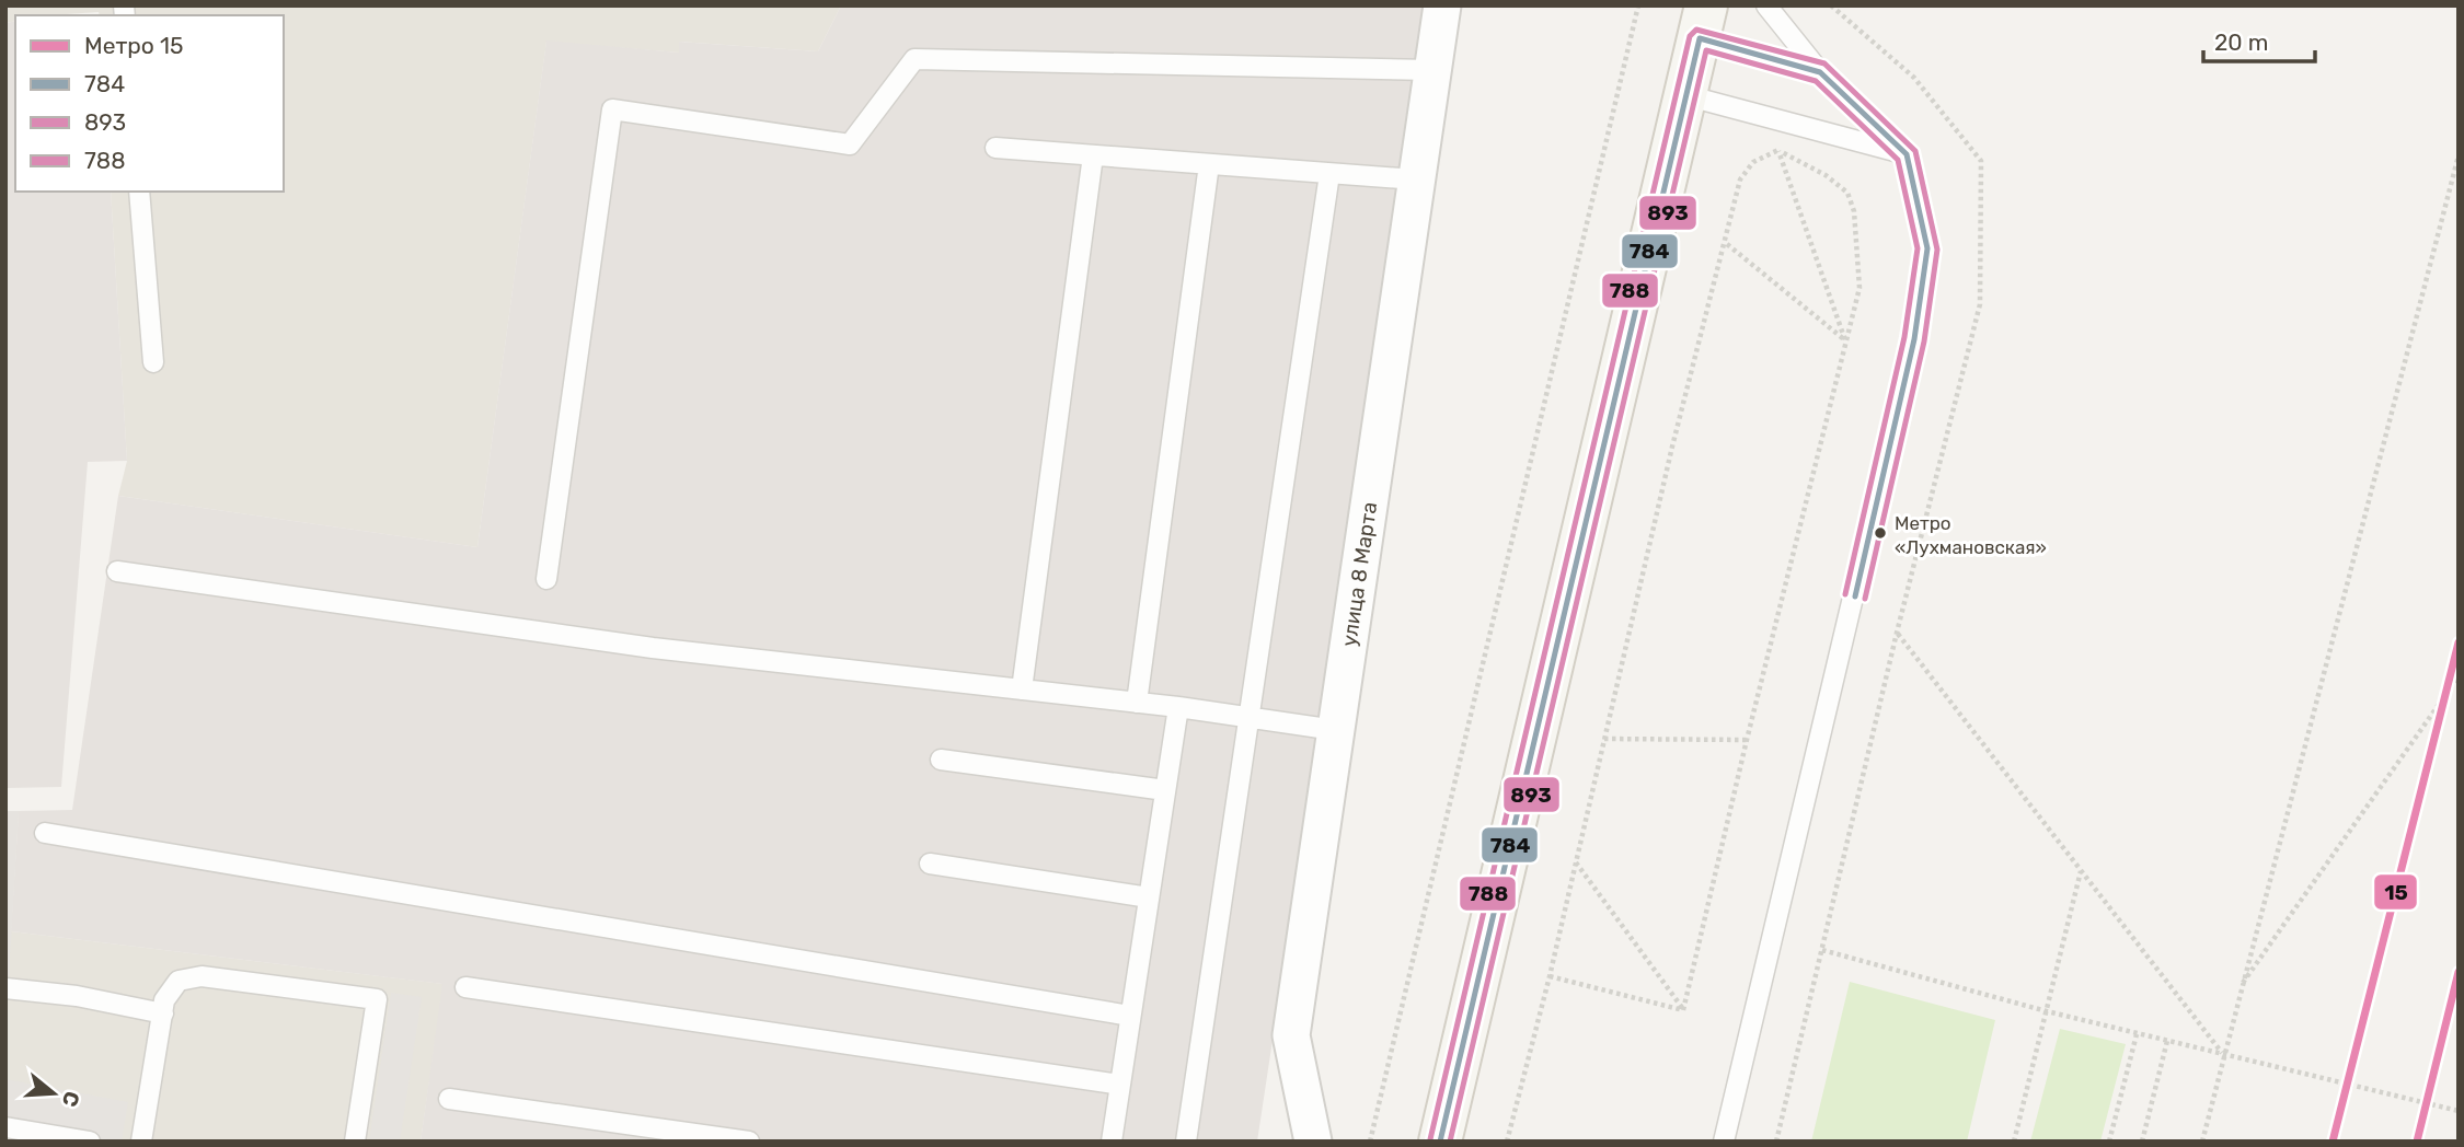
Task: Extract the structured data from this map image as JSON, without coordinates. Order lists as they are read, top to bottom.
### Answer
{
  "streets": {
    "street": ["улица 8 Марта"]
  },
  "places": ["Метро «Лухмановская»"],
  "lines": [
    "transit line 788",
    "transit line 784",
    "transit line 893",
    "metro line 15"
  ],
  "legend": [
    "Метро 15",
    "784",
    "893",
    "788"
  ],
  "scale_bar": "20 m",
  "north": "right"
}
